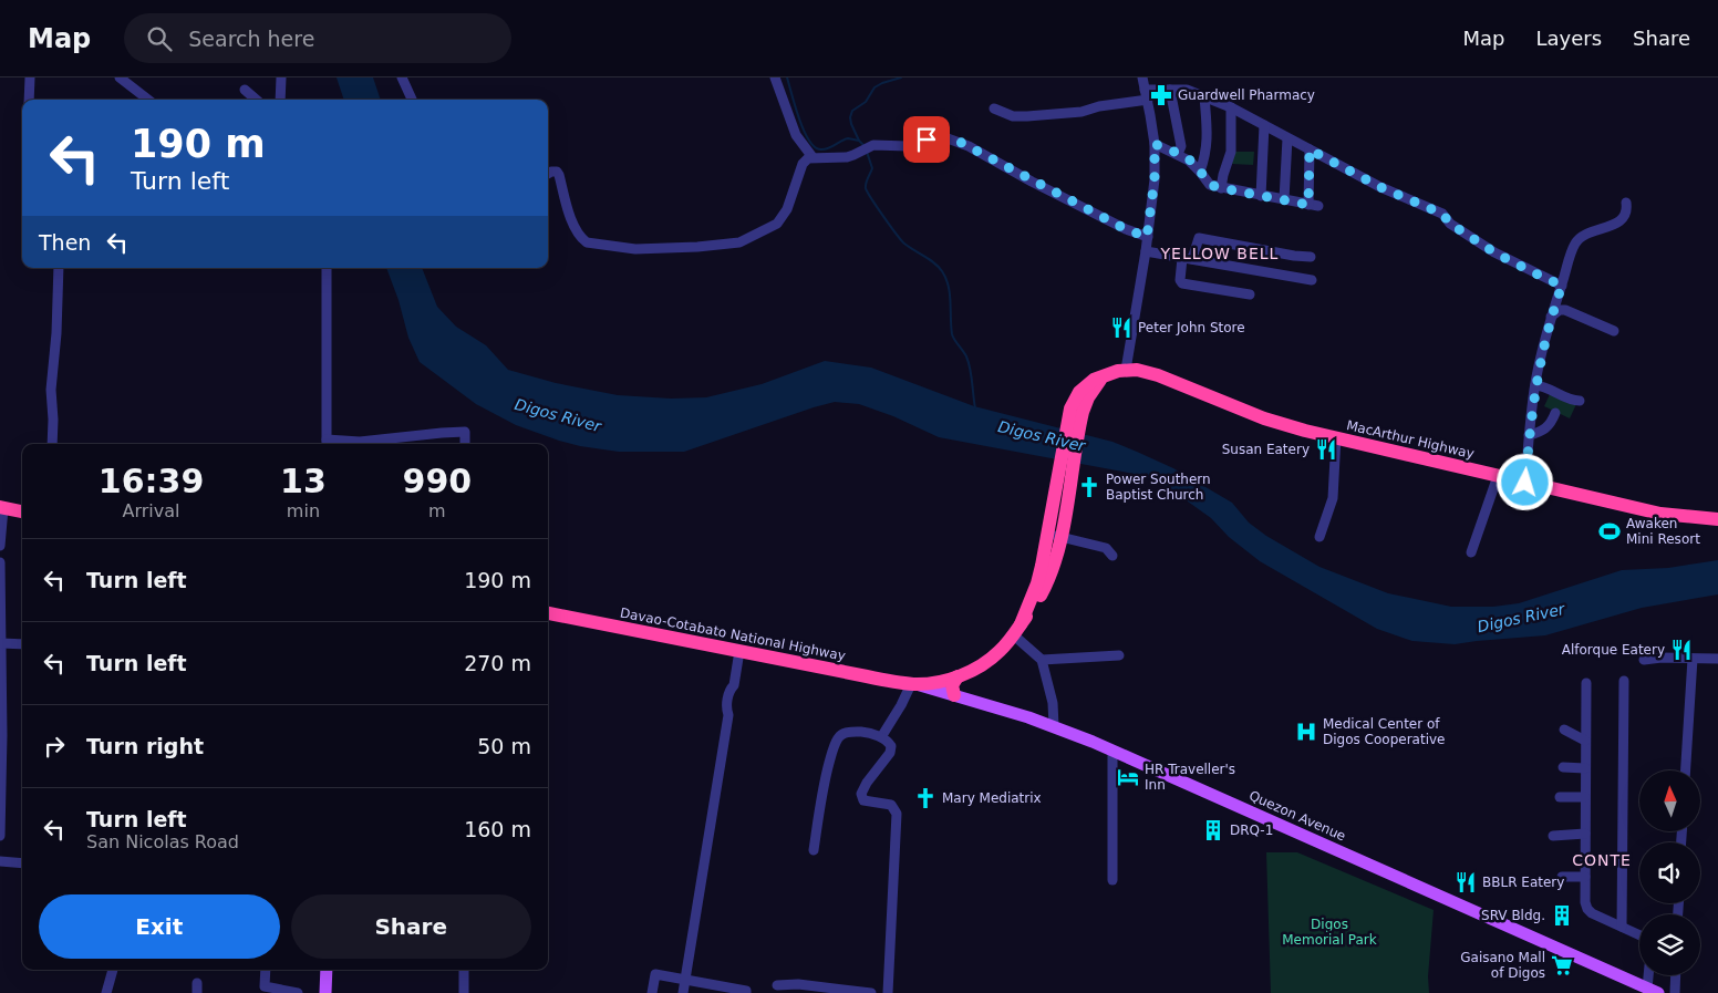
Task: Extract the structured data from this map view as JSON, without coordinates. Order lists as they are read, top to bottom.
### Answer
{
  "streets": {
    "highway": ["MacArthur Highway", "Davao-Cotabato National Highway"],
    "main road": ["Quezon Avenue"]
  },
  "crossings": [
    ["MacArthur Highway", "Davao-Cotabato National Highway"],
    ["MacArthur Highway", "Quezon Avenue"],
    ["Davao-Cotabato National Highway", "Quezon Avenue"]
  ],
  "districts": ["YELLOW BELL", "CONTE"],
  "water": ["Digos River"],
  "parks": ["Digos Memorial Park"],
  "places": {
    "pharmacy": ["Guardwell Pharmacy"],
    "restaurant": [
      "Peter John Store",
      "Susan Eatery",
      "Alforque Eatery",
      "BBLR Eatery"
    ],
    "church": ["Power Southern Baptist Church", "Mary Mediatrix"],
    "sports": ["Awaken Mini Resort"],
    "hospital": ["Medical Center of Digos Cooperative"],
    "hotel": ["HR Traveller's Inn"],
    "building": ["DRQ-1", "SRV Bldg."],
    "supermarket": ["Gaisano Mall of Digos"]
  },
  "north": "top",
  "page": {
    "header": "Map",
    "search": "Search here",
    "nav": ["Map", "Layers", "Share"],
    "turn": ["190 m", "Turn left"],
    "then": "Then",
    "eta": [
      "16:39",
      "Arrival",
      "13",
      "min",
      "990",
      "m"
    ],
    "list": [
      {
        "name": "Turn left",
        "value": "190 m"
      },
      {
        "name": "Turn left",
        "value": "270 m"
      },
      {
        "name": "Turn right",
        "value": "50 m"
      },
      {
        "name": "Turn left",
        "note": "San Nicolas Road",
        "value": "160 m"
      }
    ],
    "buttons": ["Exit", "Share"]
  }
}
